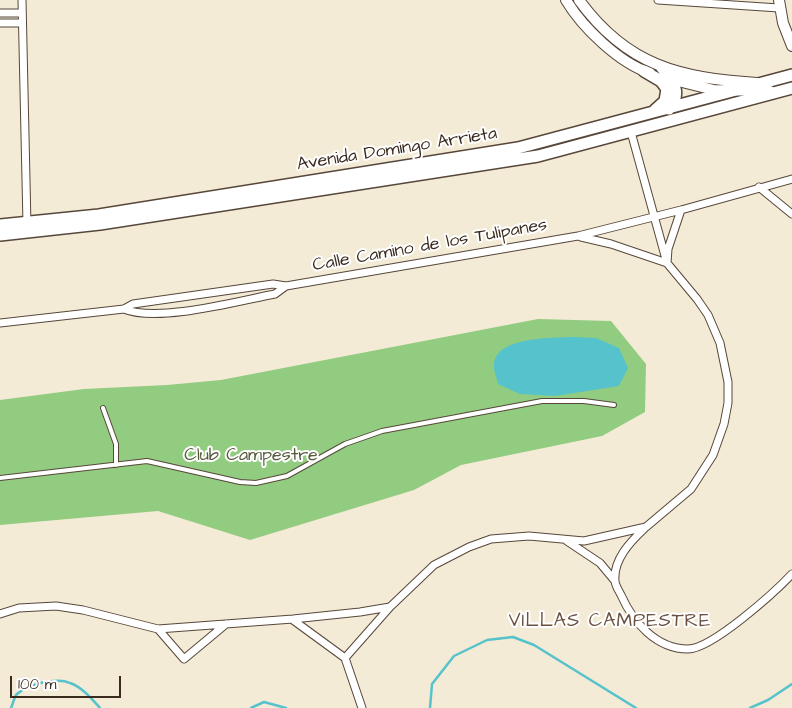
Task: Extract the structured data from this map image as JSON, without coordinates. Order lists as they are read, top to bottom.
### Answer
{
  "streets": {
    "main road": ["Avenida Domingo Arrieta"],
    "street": ["Calle Camino de los Tulipanes"]
  },
  "districts": ["VILLAS CAMPESTRE"],
  "parks": ["Club Campestre"],
  "scale_bar": "100 m"
}
